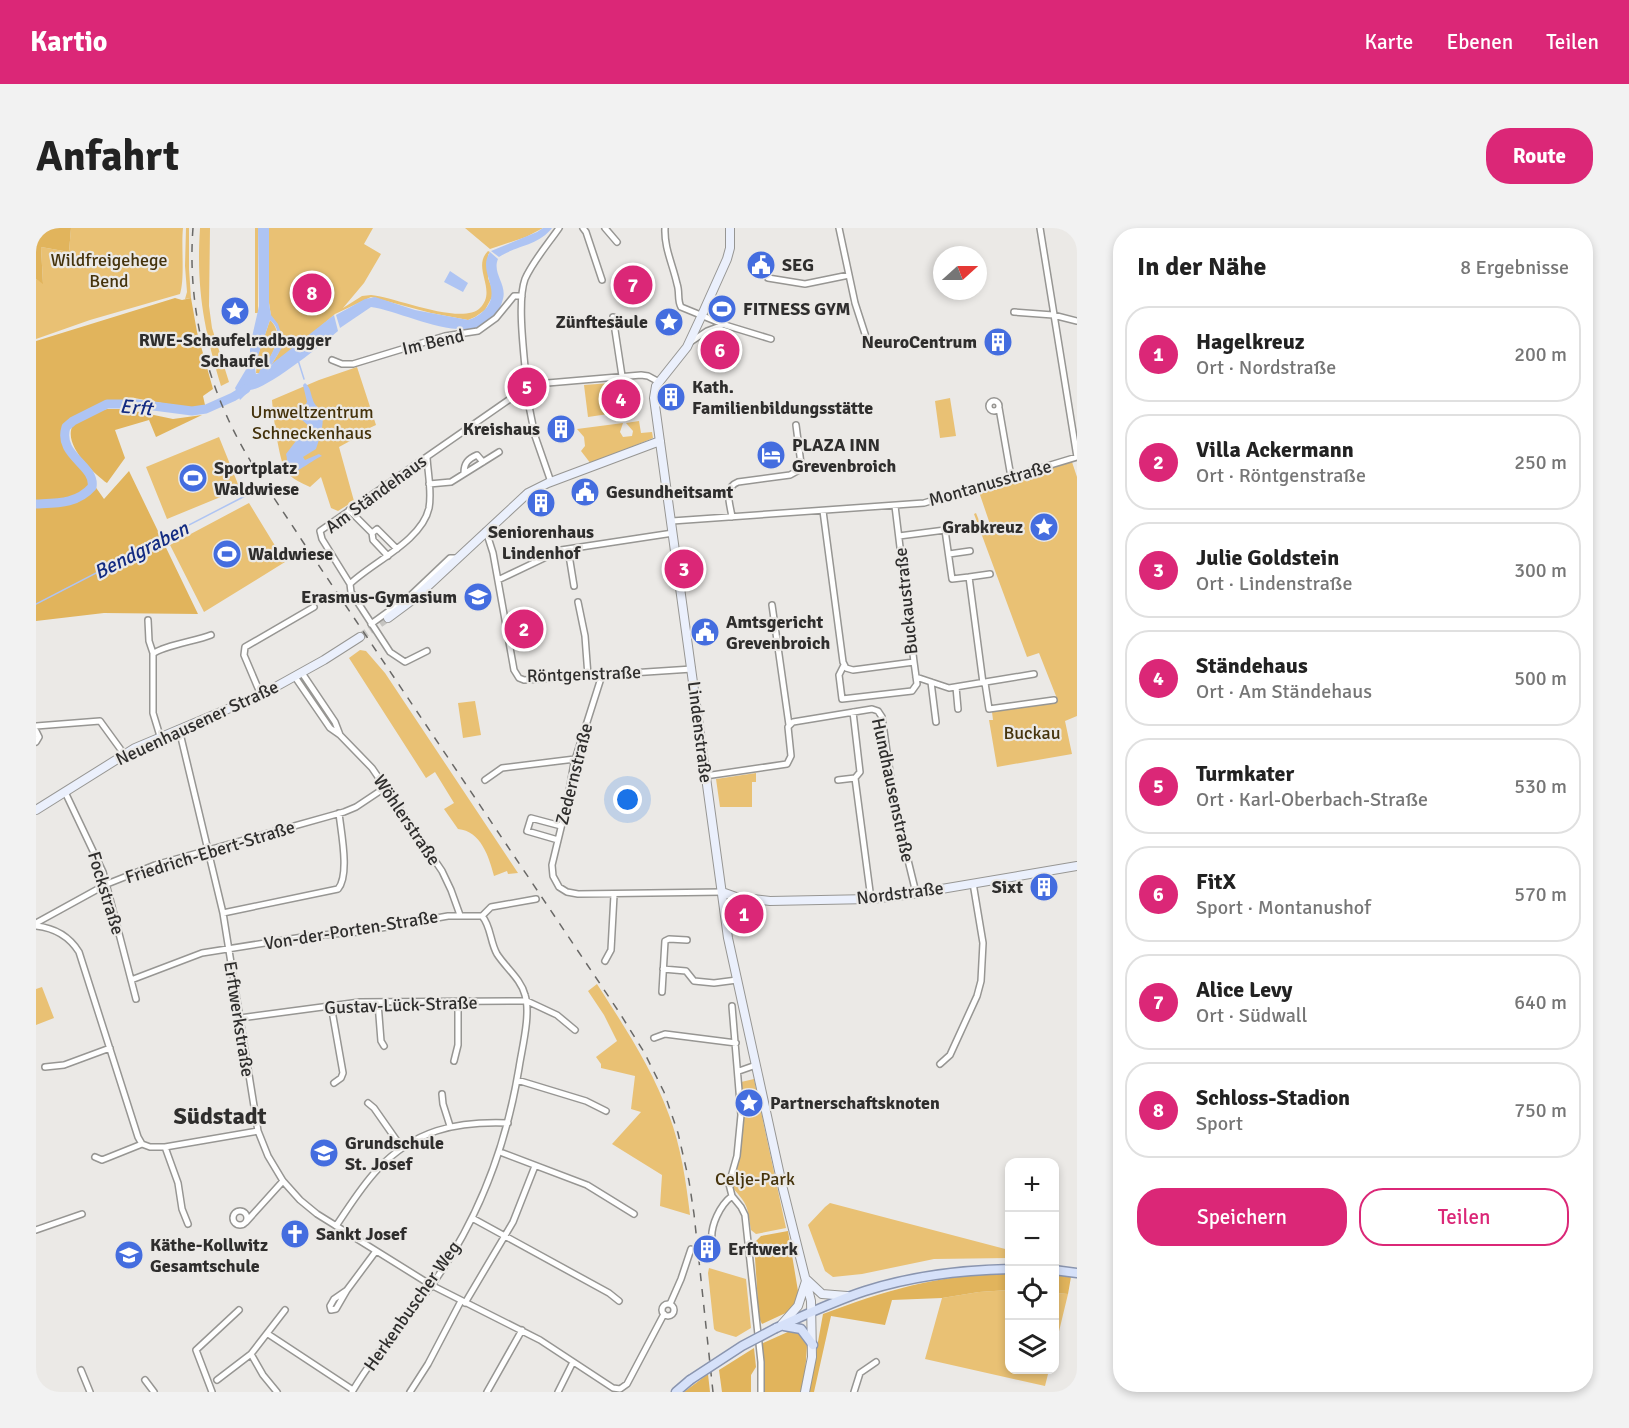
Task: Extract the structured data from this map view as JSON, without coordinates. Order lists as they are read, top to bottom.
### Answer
{
  "streets": {
    "main road": ["Neuenhausener Straße", "Lindenstraße", "Nordstraße"],
    "street": [
      "Im Bend",
      "Montanusstraße",
      "Am Ständehaus",
      "Buckaustraße",
      "Röntgenstraße",
      "Zedernstraße",
      "Hundhausenstraße",
      "Wöhlerstraße",
      "Friedrich-Ebert-Straße",
      "Fockstraße",
      "Von-der-Porten-Straße",
      "Gustav-Lück-Straße",
      "Erftwerkstraße",
      "Herkenbuscher Weg"
    ]
  },
  "crossings": [
    ["Montanusstraße", "Buckaustraße"],
    ["Montanusstraße", "Lindenstraße"],
    ["Röntgenstraße", "Lindenstraße"],
    ["Röntgenstraße", "Zedernstraße"],
    ["Neuenhausener Straße", "Wöhlerstraße"],
    ["Neuenhausener Straße", "Fockstraße"],
    ["Neuenhausener Straße", "Erftwerkstraße"],
    ["Lindenstraße", "Nordstraße"],
    ["Hundhausenstraße", "Nordstraße"],
    ["Wöhlerstraße", "Friedrich-Ebert-Straße"],
    ["Wöhlerstraße", "Von-der-Porten-Straße"],
    ["Friedrich-Ebert-Straße", "Fockstraße"],
    ["Friedrich-Ebert-Straße", "Erftwerkstraße"],
    ["Fockstraße", "Von-der-Porten-Straße"],
    ["Von-der-Porten-Straße", "Erftwerkstraße"],
    ["Gustav-Lück-Straße", "Erftwerkstraße"],
    ["Gustav-Lück-Straße", "Herkenbuscher Weg"],
    ["Erftwerkstraße", "Herkenbuscher Weg"]
  ],
  "districts": ["Südstadt"],
  "water": ["Erft", "Bendgraben"],
  "parks": [
    "Wildfreigehege Bend",
    "Umweltzentrum Schneckenhaus",
    "Buckau",
    "Celje-Park"
  ],
  "places": {
    "public building": ["SEG", "Gesundheitsamt", "Amtsgericht Grevenbroich"],
    "sports": ["FITNESS GYM", "Sportplatz Waldwiese", "Waldwiese"],
    "place": [
      "RWE-Schaufelradbagger Schaufel",
      "Zünftesäule",
      "Grabkreuz",
      "Partnerschaftsknoten"
    ],
    "building": [
      "NeuroCentrum",
      "Kath. Familienbildungsstätte",
      "Kreishaus",
      "Seniorenhaus Lindenhof",
      "Sixt",
      "Erftwerk"
    ],
    "hotel": ["PLAZA INN Grevenbroich"],
    "school or university": ["Erasmus-Gymasium", "Grundschule St. Josef", "Käthe-Kollwitz Gesamtschule"],
    "church": ["Sankt Josef"]
  },
  "north": "right",
  "page": {
    "header": "Kartio",
    "nav": ["Karte", "Ebenen", "Teilen"],
    "buttons": [
      "Route",
      ["Speichern", "Teilen"]
    ],
    "title": "Anfahrt",
    "heading": ["In der Nähe", "8 Ergebnisse"],
    "pins": [
      "7",
      "8",
      "6",
      "5",
      "4",
      "3",
      "2",
      "1"
    ],
    "list": [
      {
        "mark": "1",
        "name": "Hagelkreuz",
        "note": "Ort · Nordstraße",
        "value": "200 m"
      },
      {
        "mark": "2",
        "name": "Villa Ackermann",
        "note": "Ort · Röntgenstraße",
        "value": "250 m"
      },
      {
        "mark": "3",
        "name": "Julie Goldstein",
        "note": "Ort · Lindenstraße",
        "value": "300 m"
      },
      {
        "mark": "4",
        "name": "Ständehaus",
        "note": "Ort · Am Ständehaus",
        "value": "500 m"
      },
      {
        "mark": "5",
        "name": "Turmkater",
        "note": "Ort · Karl-Oberbach-Straße",
        "value": "530 m"
      },
      {
        "mark": "6",
        "name": "FitX",
        "note": "Sport · Montanushof",
        "value": "570 m"
      },
      {
        "mark": "7",
        "name": "Alice Levy",
        "note": "Ort · Südwall",
        "value": "640 m"
      },
      {
        "mark": "8",
        "name": "Schloss-Stadion",
        "note": "Sport",
        "value": "750 m"
      }
    ],
    "map_buttons": ["+", "−"]
  }
}
